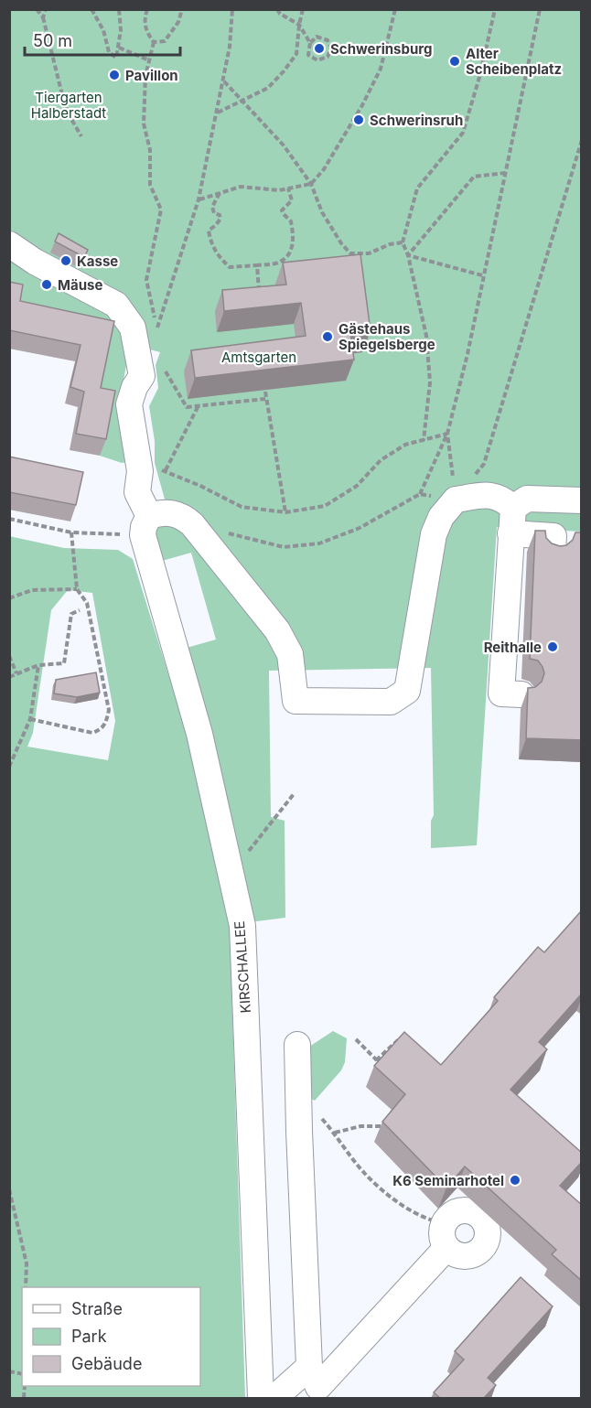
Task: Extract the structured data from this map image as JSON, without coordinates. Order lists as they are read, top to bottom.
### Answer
{
  "streets": {
    "street": ["KIRSCHALLEE"]
  },
  "parks": ["Tiergarten Halberstadt", "Amtsgarten"],
  "places": [
    "Schwerinsburg",
    "Alter Scheibenplatz",
    "Pavillon",
    "Schwerinsruh",
    "Kasse",
    "Mäuse",
    "Gästehaus Spiegelsberge",
    "Reithalle",
    "K6 Seminarhotel"
  ],
  "legend": ["Straße", "Park", "Gebäude"],
  "scale_bar": "50 m"
}
